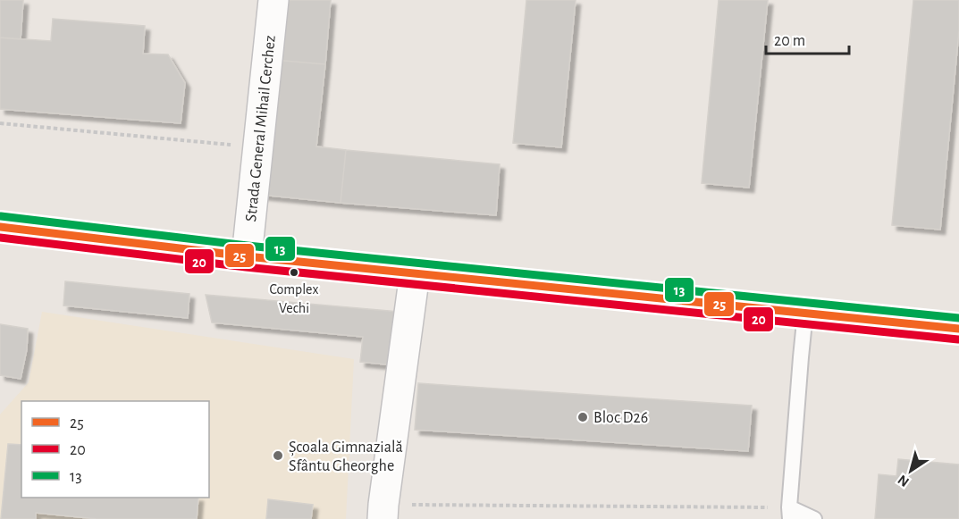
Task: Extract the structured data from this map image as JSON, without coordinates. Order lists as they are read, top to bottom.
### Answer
{
  "streets": {
    "street": ["Strada General Mihail Cerchez"]
  },
  "places": ["Complex Vechi", "Bloc D26", "Școala Gimnazială Sfântu Gheorghe"],
  "lines": ["transit line 13", "transit line 25", "transit line 20"],
  "legend": ["25", "20", "13"],
  "scale_bar": "20 m",
  "north": "bottom left"
}
